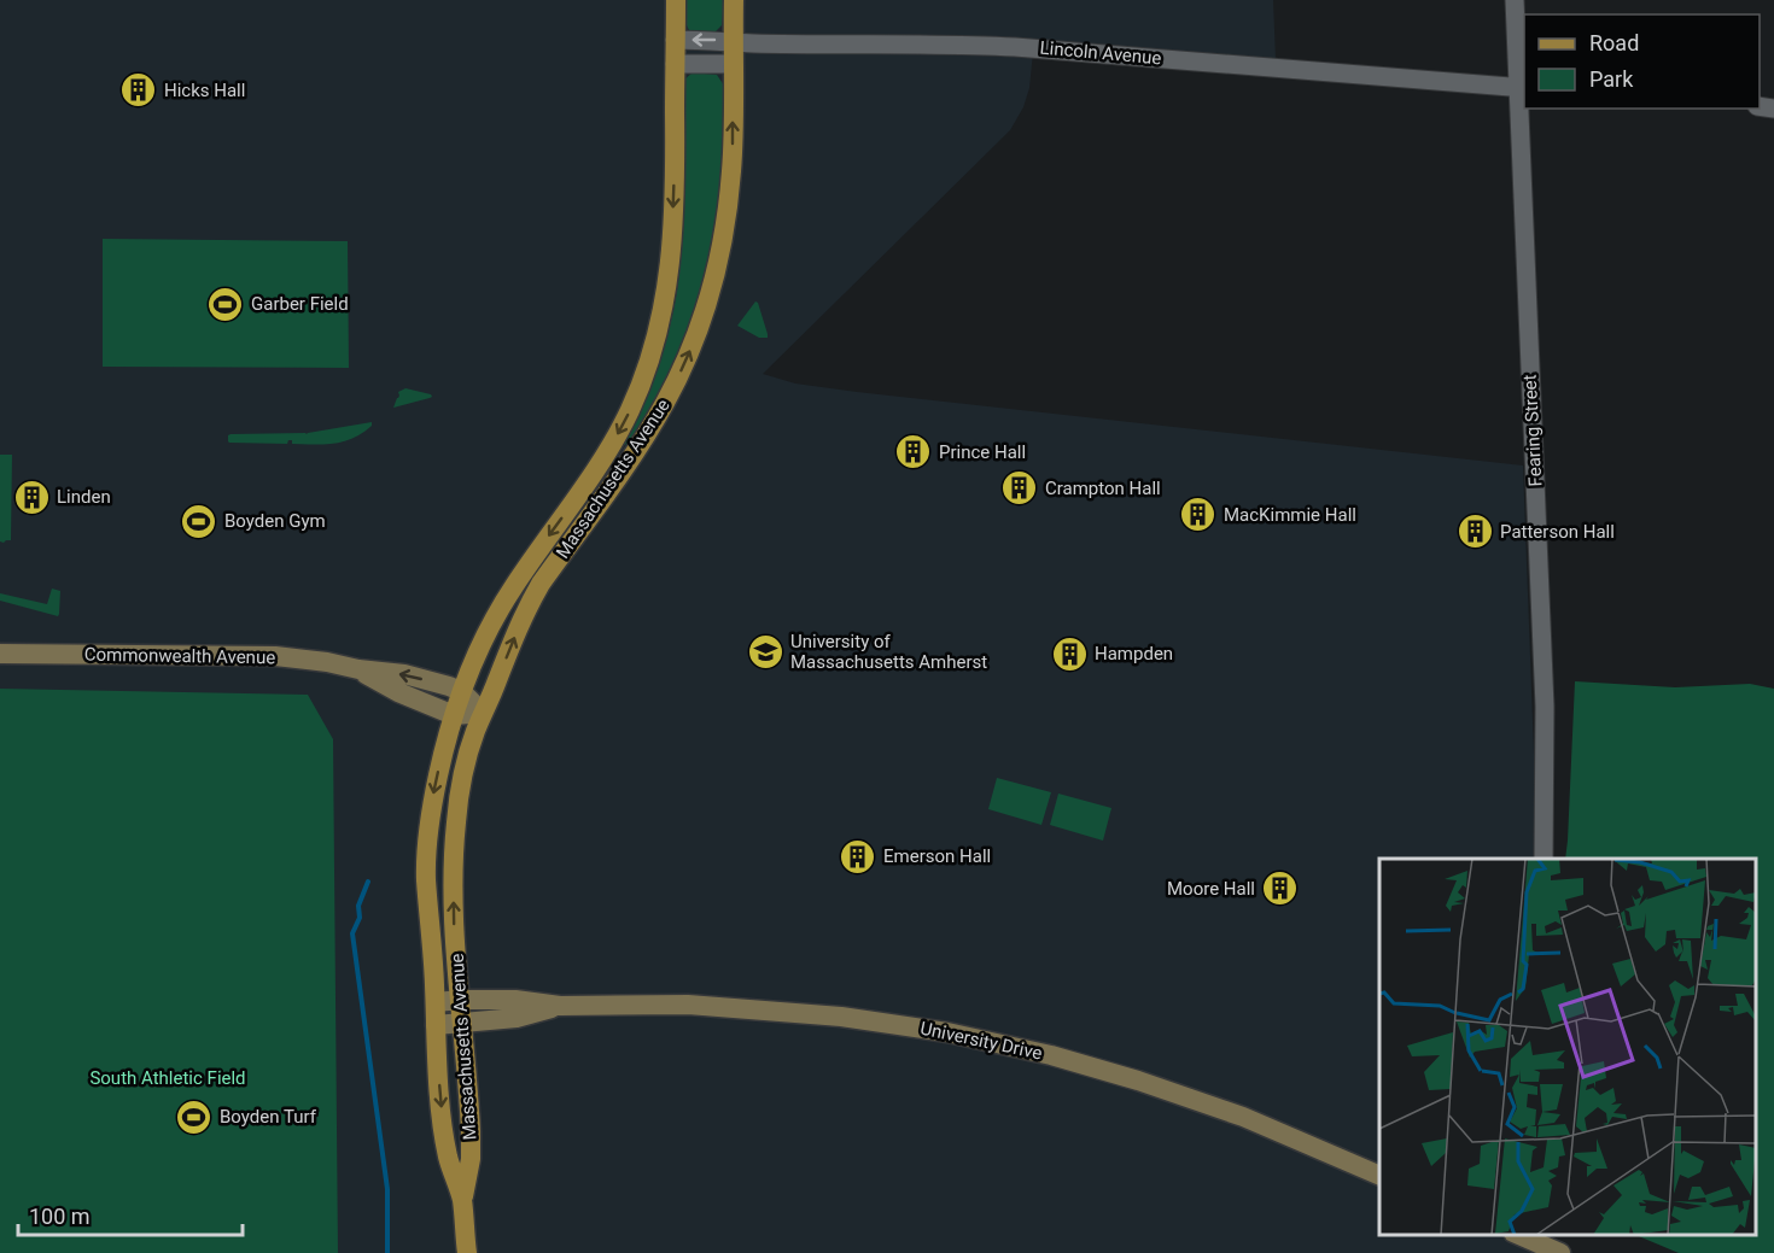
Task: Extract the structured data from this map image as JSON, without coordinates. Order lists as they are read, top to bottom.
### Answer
{
  "streets": {
    "main road": ["Massachusetts Avenue", "Commonwealth Avenue", "University Drive"],
    "street": ["Lincoln Avenue", "Fearing Street"]
  },
  "crossings": [
    ["Lincoln Avenue", "Fearing Street"],
    ["Lincoln Avenue", "Massachusetts Avenue"],
    ["Massachusetts Avenue", "Commonwealth Avenue"],
    ["Massachusetts Avenue", "University Drive"]
  ],
  "parks": ["South Athletic Field"],
  "places": {
    "building": [
      "Hicks Hall",
      "Prince Hall",
      "Crampton Hall",
      "Linden",
      "MacKimmie Hall",
      "Patterson Hall",
      "Hampden",
      "Emerson Hall",
      "Moore Hall"
    ],
    "sports": ["Garber Field", "Boyden Gym", "Boyden Turf"],
    "school or university": ["University of Massachusetts Amherst"]
  },
  "legend": ["Road", "Park"],
  "scale_bar": "100 m"
}
